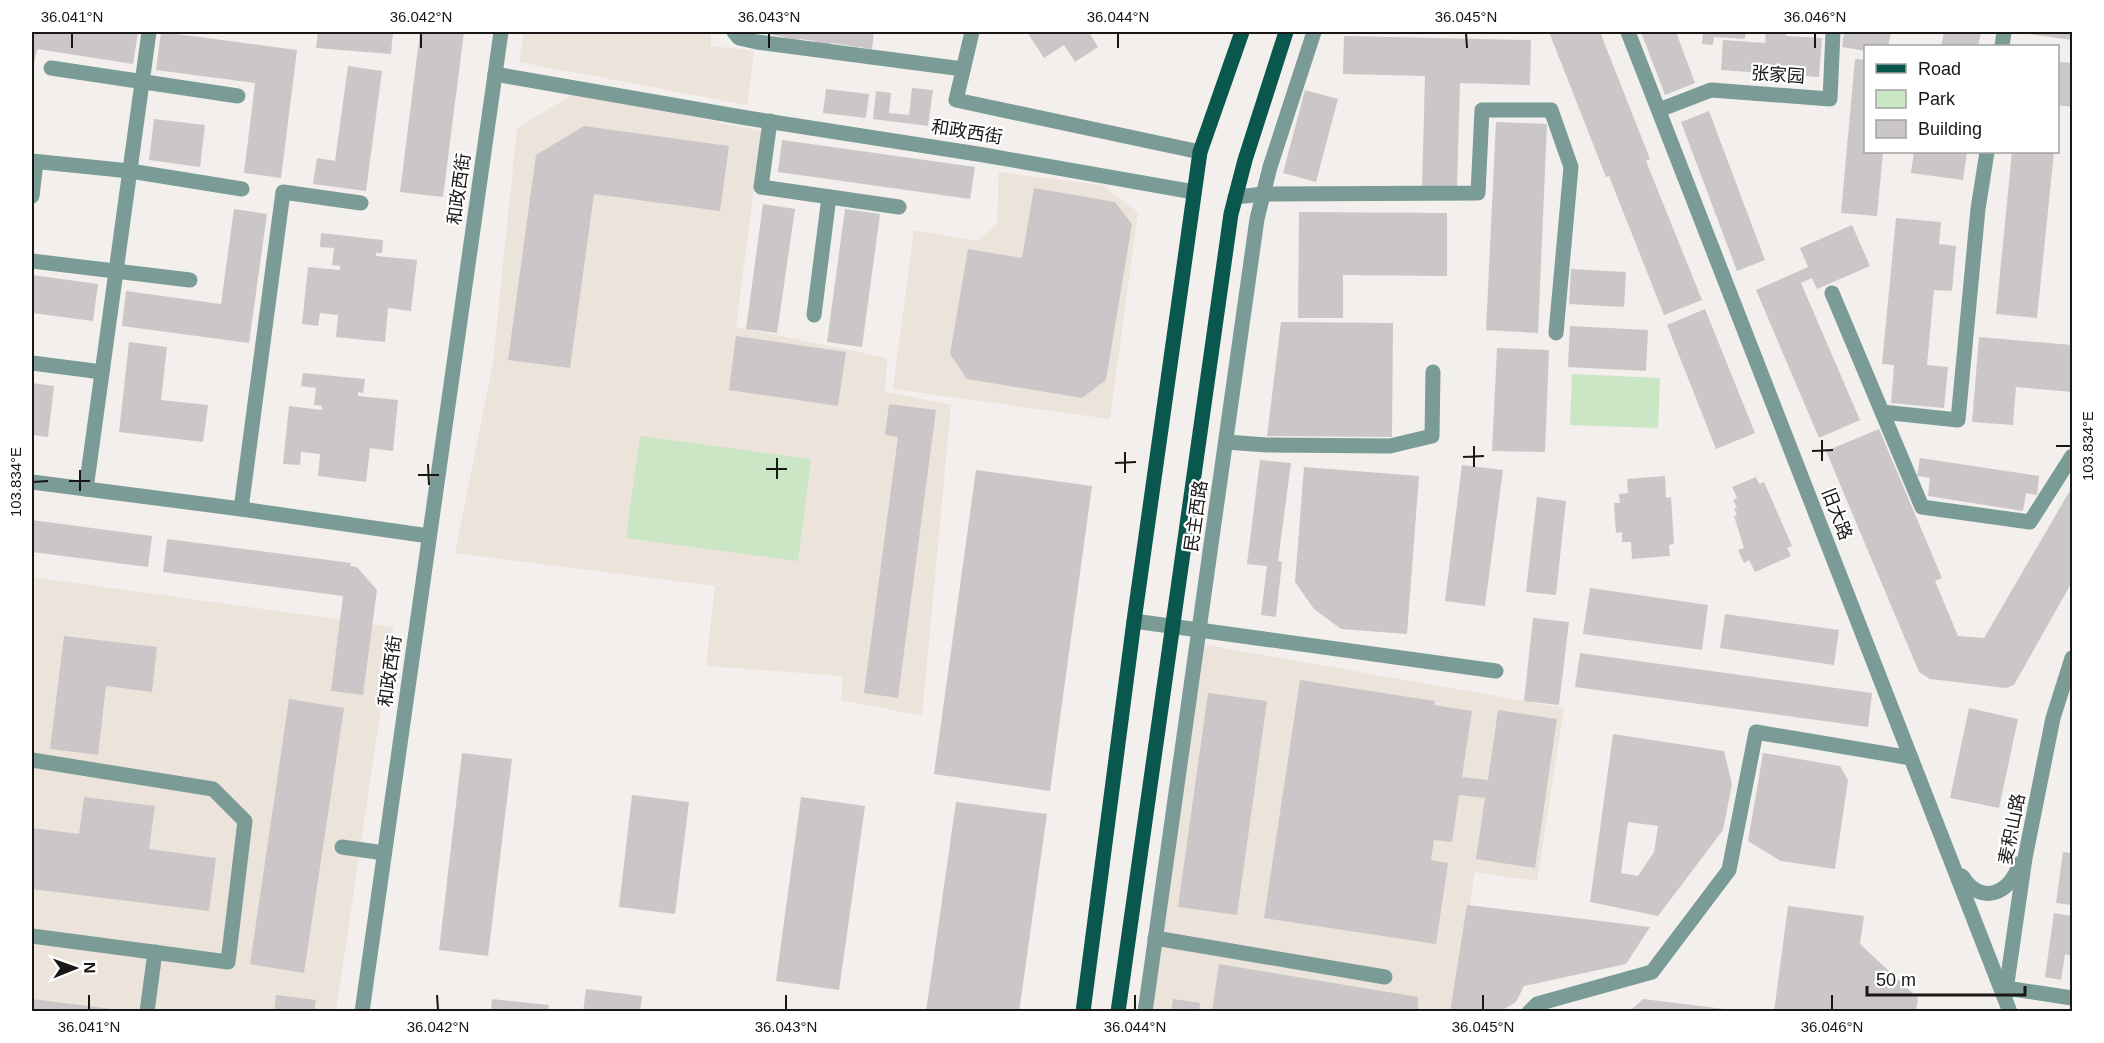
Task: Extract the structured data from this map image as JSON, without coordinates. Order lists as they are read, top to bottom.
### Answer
{
  "streets": {
    "main road": ["民主西路"],
    "street": [
      "张家园",
      "和政西街",
      "旧大路",
      "麦积山路"
    ]
  },
  "crossings": [
    ["张家园", "旧大路"],
    ["旧大路", "麦积山路"]
  ],
  "legend": ["Road", "Park", "Building"],
  "scale_bar": "50 m",
  "north": "right",
  "coordinates": [
    "36.041°N",
    "36.042°N",
    "36.043°N",
    "36.044°N",
    "36.045°N",
    "36.046°N",
    "103.834°E"
  ]
}
